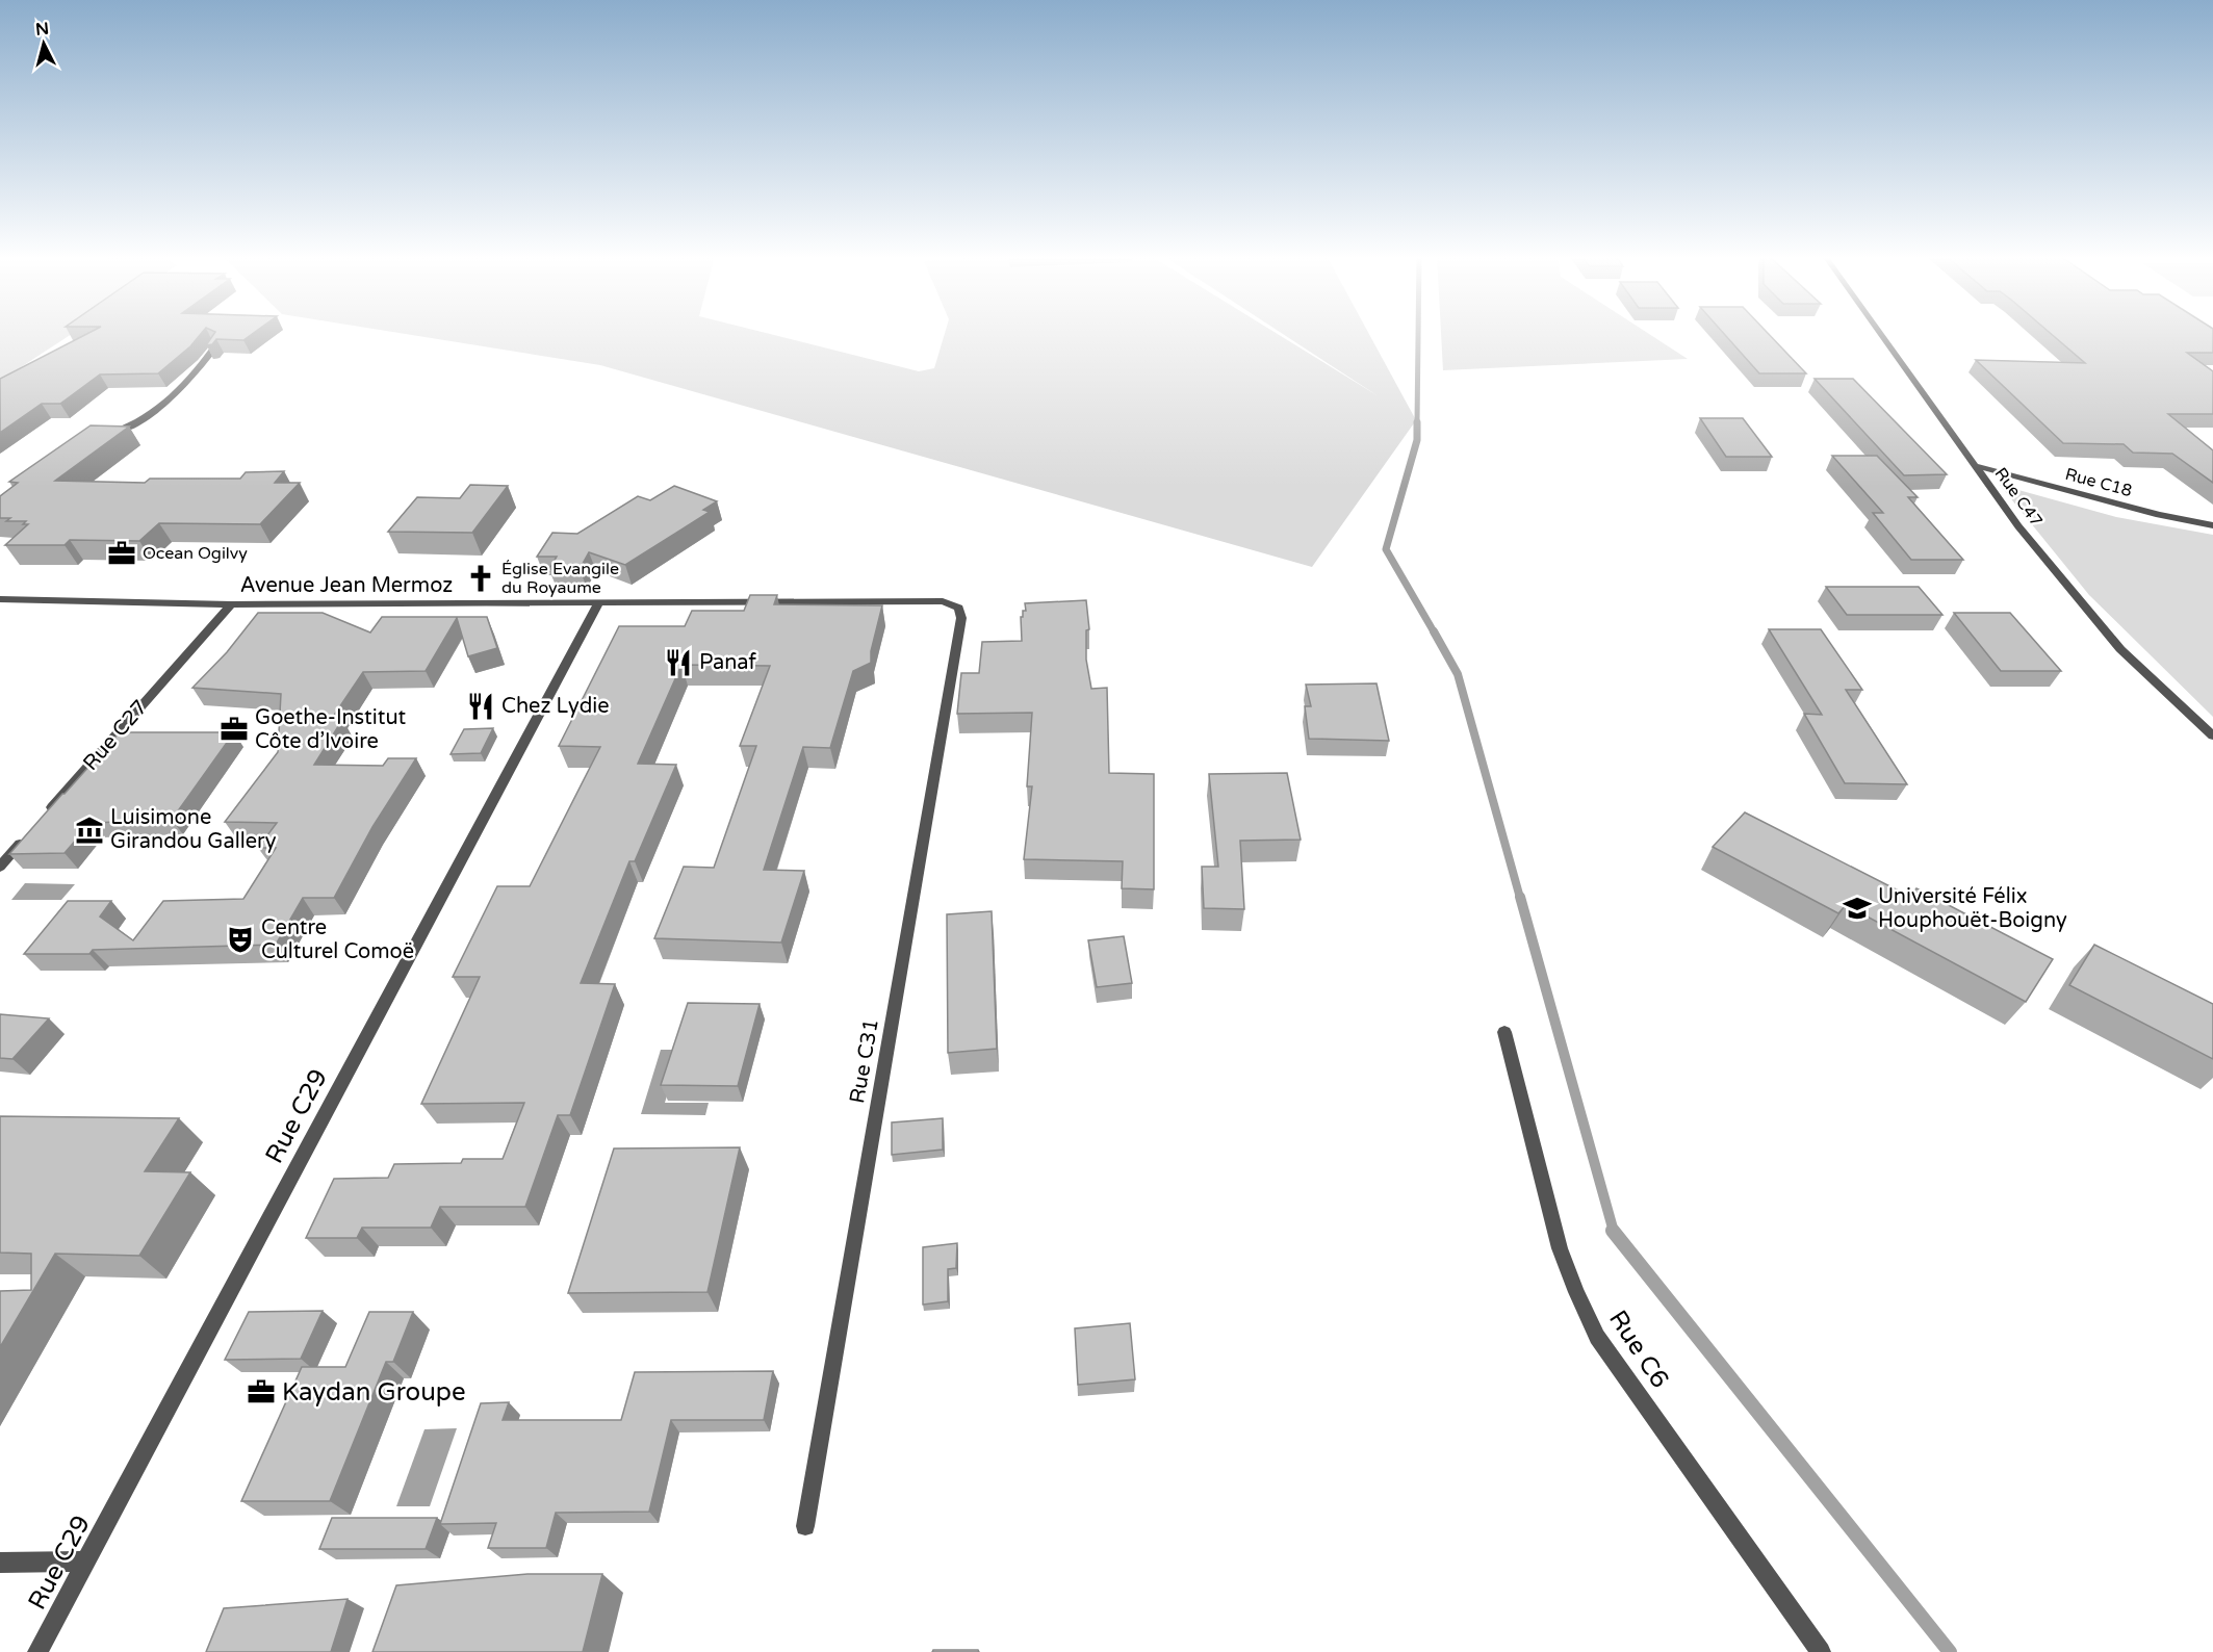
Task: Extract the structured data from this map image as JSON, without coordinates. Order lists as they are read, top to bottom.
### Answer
{
  "streets": {
    "street": [
      "Rue C18",
      "Rue C47",
      "Avenue Jean Mermoz",
      "Rue C27",
      "Rue C31",
      "Rue C29",
      "Rue C6"
    ]
  },
  "crossings": [
    ["Rue C18", "Rue C47"],
    ["Avenue Jean Mermoz", "Rue C27"],
    ["Avenue Jean Mermoz", "Rue C31"],
    ["Avenue Jean Mermoz", "Rue C29"]
  ],
  "places": {
    "office": ["Ocean Ogilvy", "Goethe-Institut Côte d’Ivoire", "Kaydan Groupe"],
    "church": ["Église Evangile du Royaume"],
    "restaurant": ["Panaf", "Chez Lydie"],
    "museum": ["Luisimone Girandou Gallery"],
    "school or university": ["Université Félix Houphouët-Boigny"],
    "theatre": ["Centre Culturel Comoë"]
  },
  "north": "top"
}
